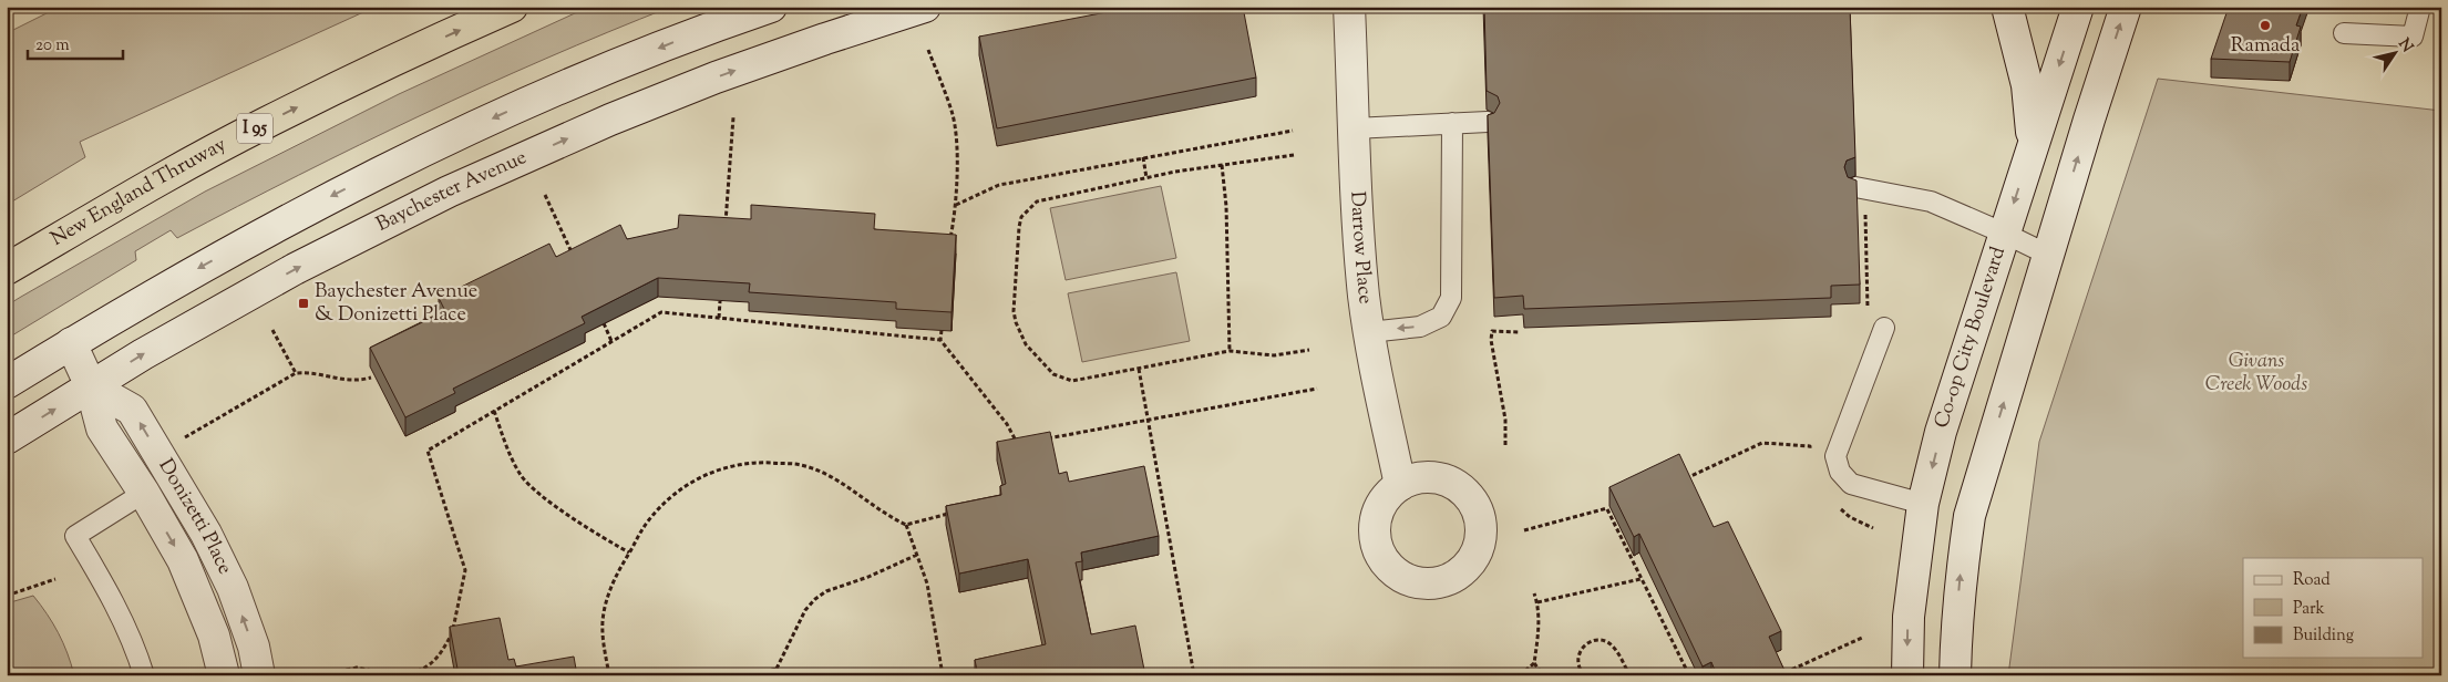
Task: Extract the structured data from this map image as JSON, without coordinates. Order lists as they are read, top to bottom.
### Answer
{
  "streets": {
    "highway": ["I 95", "New England Thruway"],
    "main road": [
      "Baychester Avenue",
      "Darrow Place",
      "Co-op City Boulevard",
      "Donizetti Place"
    ]
  },
  "crossings": [
    ["Baychester Avenue", "Donizetti Place"]
  ],
  "one_way": ["New England Thruway"],
  "parks": ["Givans Creek Woods"],
  "places": {
    "other": ["Ramada"],
    "transit": ["Baychester Avenue & Donizetti Place"]
  },
  "legend": ["Road", "Park", "Building"],
  "scale_bar": "20 m",
  "north": "top right"
}
